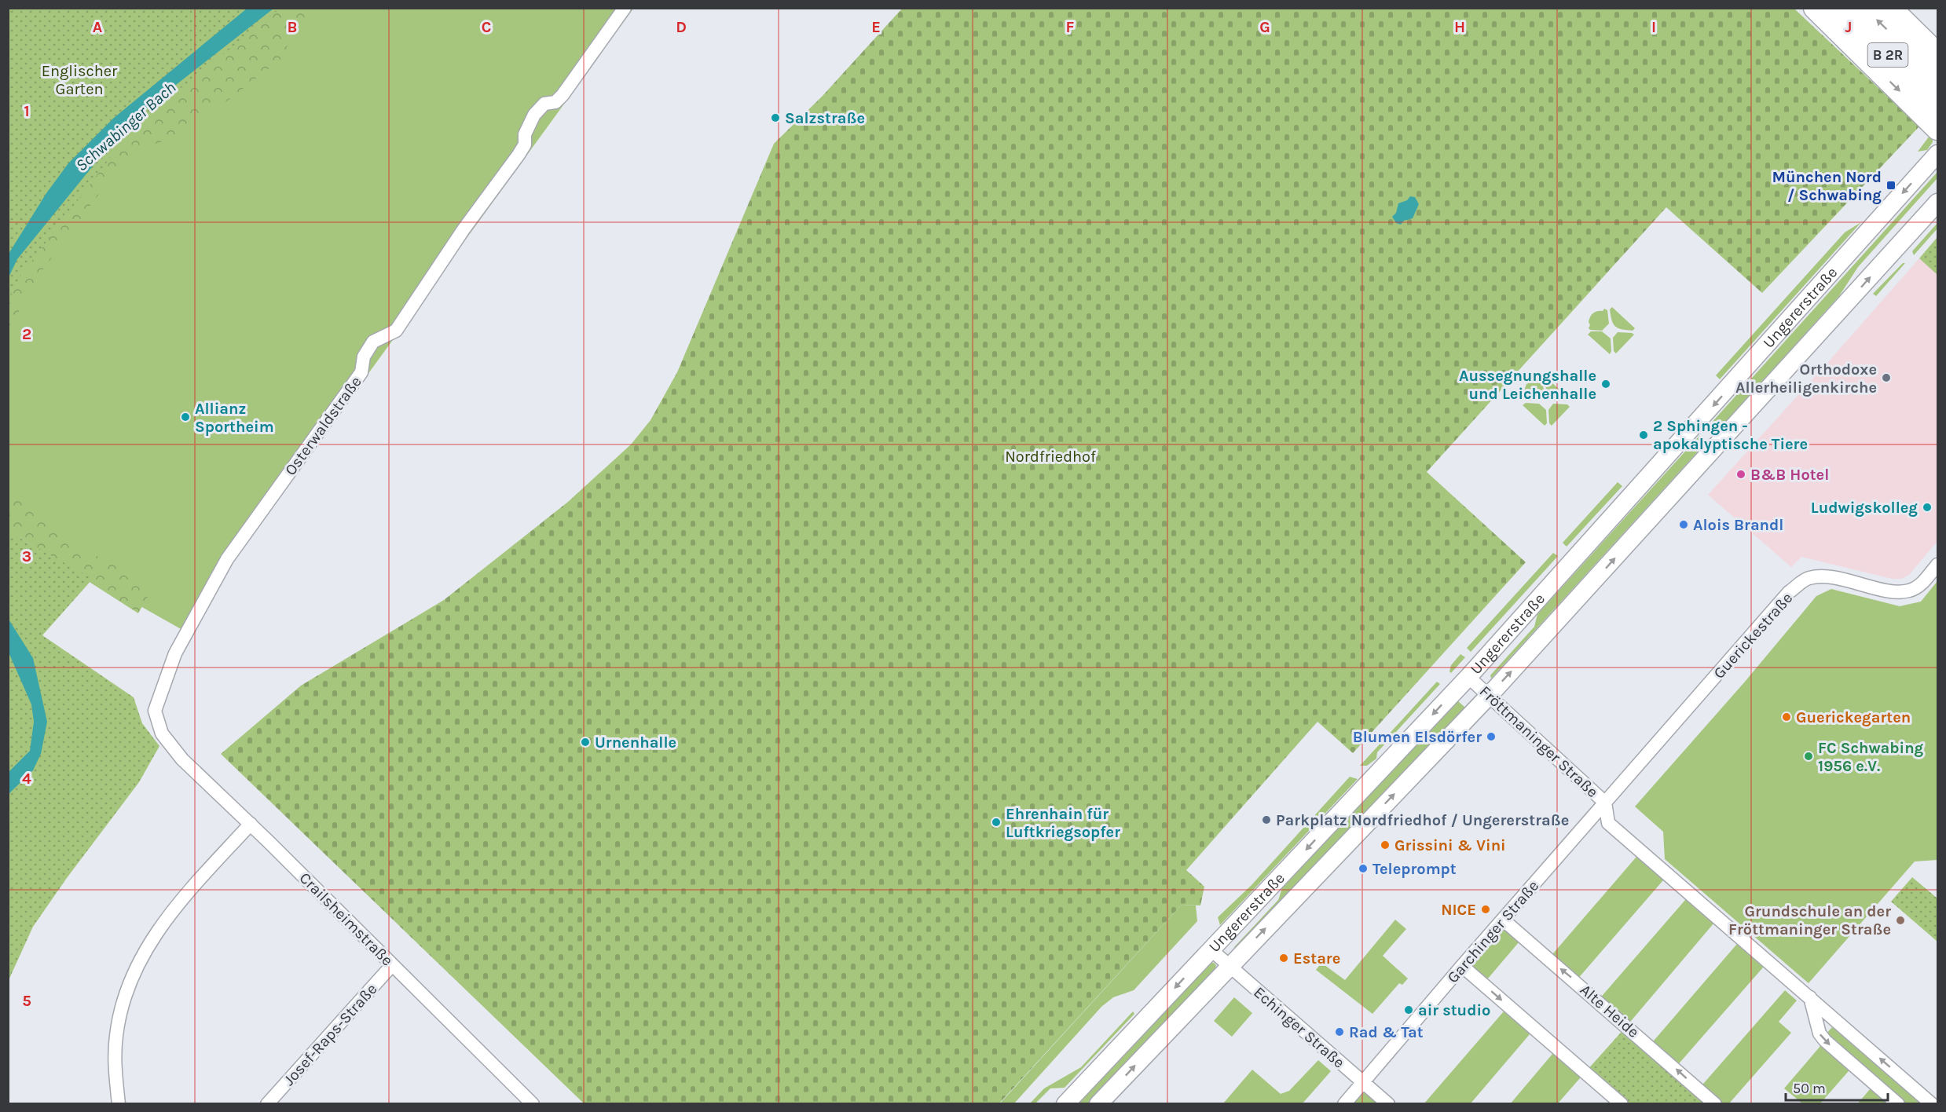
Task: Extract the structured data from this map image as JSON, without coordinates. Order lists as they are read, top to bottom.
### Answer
{
  "streets": {
    "highway": ["B 2R"],
    "main road": ["Ungererstraße"],
    "street": [
      "Osterwaldstraße",
      "Guerickestraße",
      "Fröttmaninger Straße",
      "Crailsheimstraße",
      "Garchinger Straße",
      "Alte Heide",
      "Echinger Straße",
      "Josef-Raps-Straße"
    ]
  },
  "crossings": [
    ["Ungererstraße", "Fröttmaninger Straße"],
    ["Ungererstraße", "Echinger Straße"],
    ["Osterwaldstraße", "Crailsheimstraße"],
    ["Guerickestraße", "Fröttmaninger Straße"],
    ["Guerickestraße", "Garchinger Straße"],
    ["Fröttmaninger Straße", "Garchinger Straße"],
    ["Crailsheimstraße", "Josef-Raps-Straße"],
    ["Garchinger Straße", "Alte Heide"],
    ["Garchinger Straße", "Echinger Straße"]
  ],
  "water": ["Schwabinger Bach"],
  "parks": ["Englischer Garten", "Nordfriedhof"],
  "places": {
    "other": [
      "Salzstraße",
      "Orthodoxe Allerheiligenkirche",
      "Aussegnungshalle und Leichenhalle",
      "Allianz Sportheim",
      "2 Sphingen - apokalyptische Tiere",
      "B&B Hotel",
      "Ludwigskolleg",
      "Alois Brandl",
      "Guerickegarten",
      "Blumen Elsdörfer",
      "Urnenhalle",
      "FC Schwabing 1956 e.V.",
      "Parkplatz Nordfriedhof / Ungererstraße",
      "Ehrenhain für Luftkriegsopfer",
      "Grissini & Vini",
      "Teleprompt",
      "NICE",
      "Grundschule an der Fröttmaninger Straße",
      "Estare",
      "air studio",
      "Rad & Tat"
    ],
    "transit": ["München Nord / Schwabing"]
  },
  "scale_bar": "50 m",
  "grid": {
    "columns": [
      "A",
      "B",
      "C",
      "D",
      "E",
      "F",
      "G",
      "H",
      "I",
      "J"
    ],
    "rows": [
      "1",
      "2",
      "3",
      "4",
      "5"
    ]
  }
}
